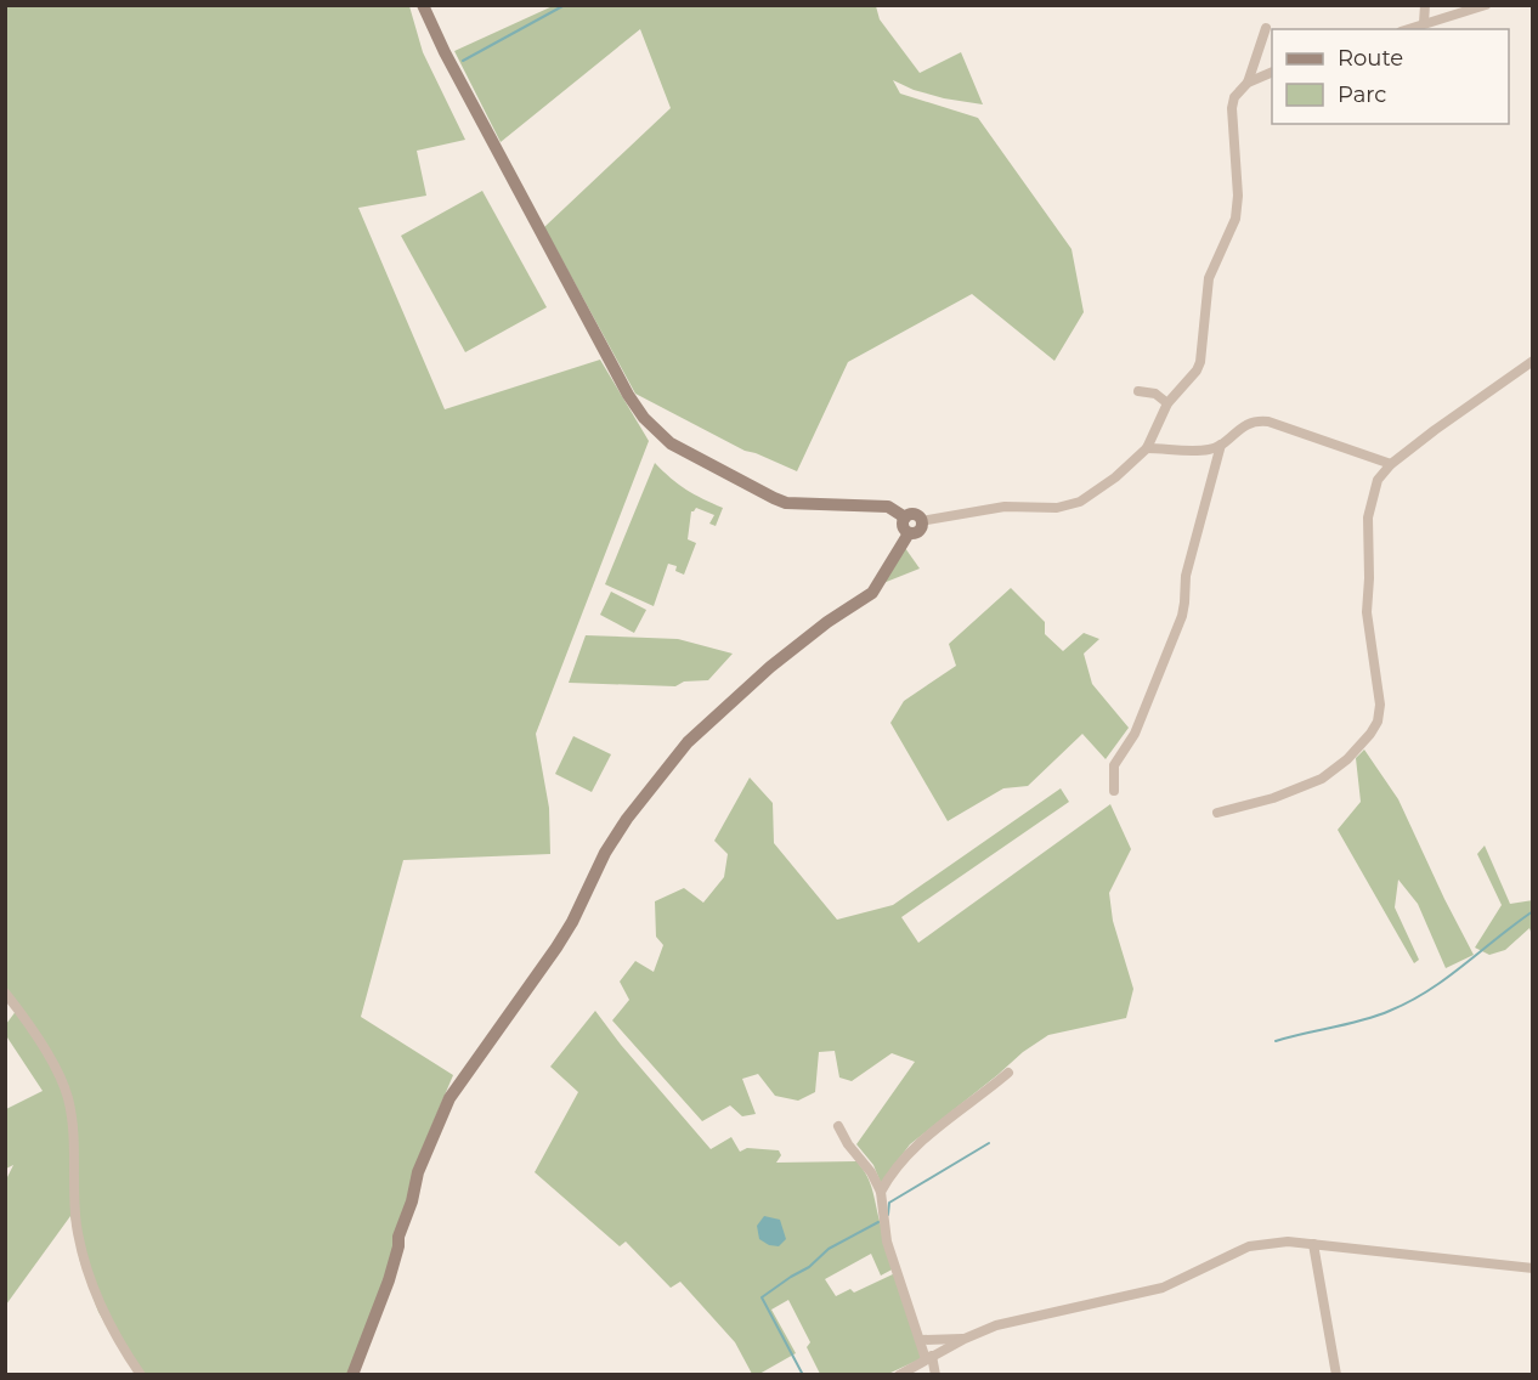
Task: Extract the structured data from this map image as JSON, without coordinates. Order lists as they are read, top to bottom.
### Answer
{
  "legend": ["Route", "Parc"]
}
